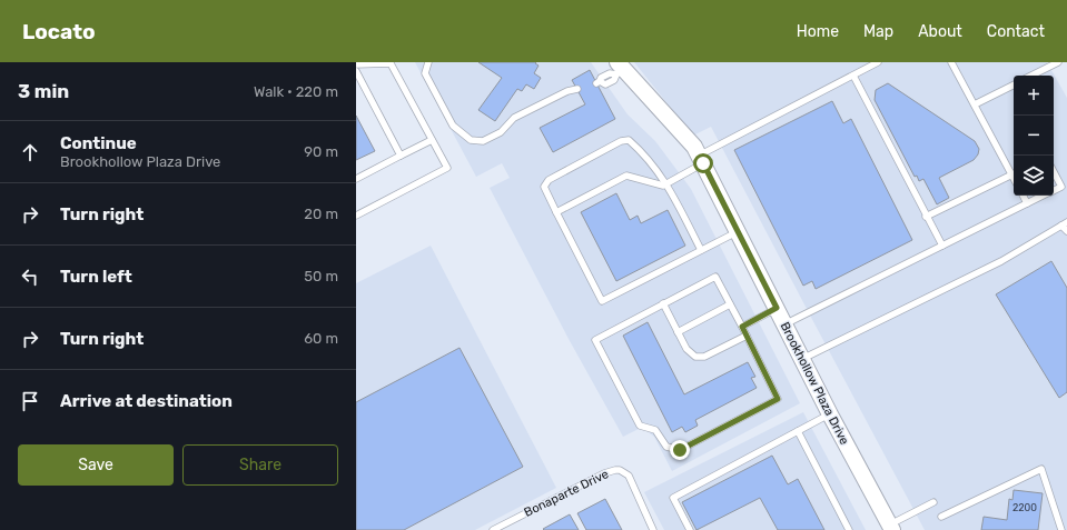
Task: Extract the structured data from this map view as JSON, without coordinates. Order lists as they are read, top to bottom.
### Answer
{
  "streets": {
    "street": ["Brookhollow Plaza Drive"],
    "lane": ["Bonaparte Drive"]
  },
  "house_numbers": ["2200"],
  "page": {
    "header": "Locato",
    "nav": [
      "Home",
      "Map",
      "About",
      "Contact"
    ],
    "heading": ["3 min", "Walk · 220 m"],
    "map_buttons": ["+", "−"],
    "list": [
      ["Continue", "Brookhollow Plaza Drive", "90 m"],
      ["Turn right", "20 m"],
      ["Turn left", "50 m"],
      ["Turn right", "60 m"],
      "Arrive at destination"
    ],
    "buttons": ["Save", "Share"]
  }
}
